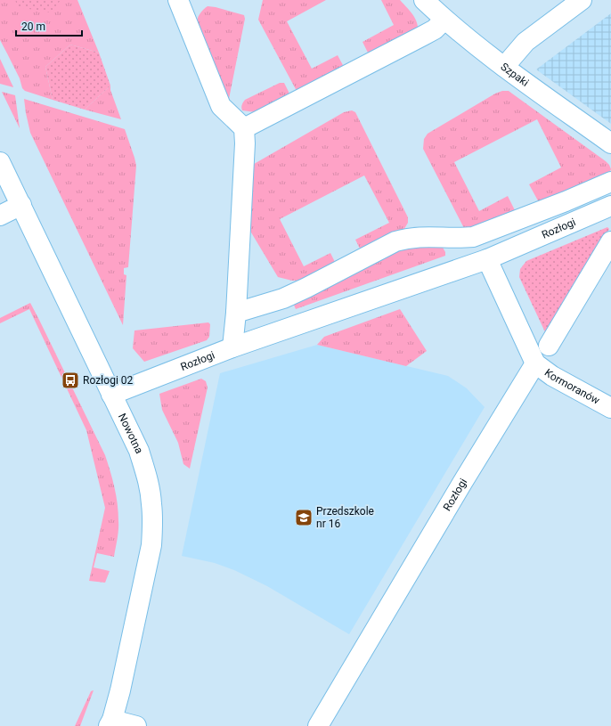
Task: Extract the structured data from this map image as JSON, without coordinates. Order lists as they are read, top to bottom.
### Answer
{
  "streets": {
    "street": [
      "Szpaki",
      "Rozłogi",
      "Kormoranów",
      "Nowotna"
    ]
  },
  "crossings": [
    ["Rozłogi", "Kormoranów"],
    ["Rozłogi", "Nowotna"]
  ],
  "places": {
    "bus stop": ["Rozłogi 02"],
    "school or university": ["Przedszkole nr 16"]
  },
  "scale_bar": "20 m"
}
